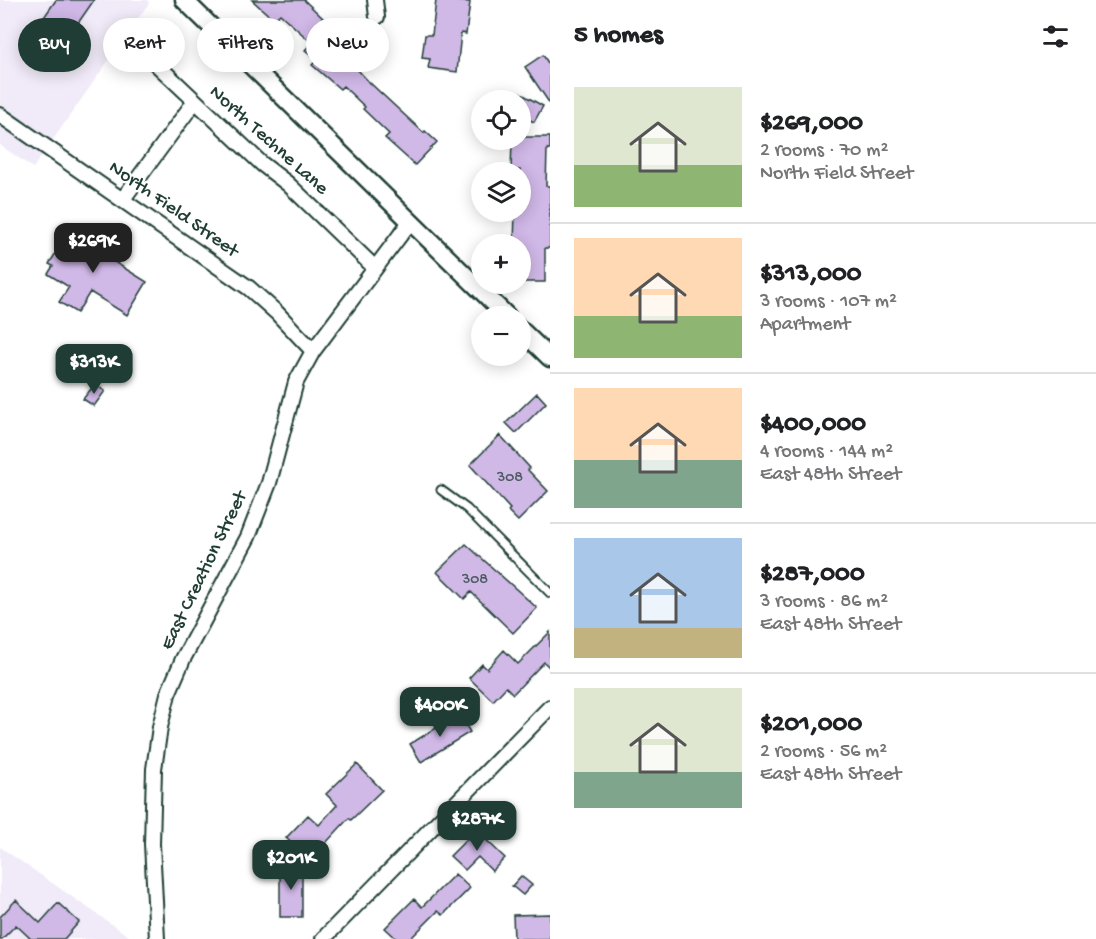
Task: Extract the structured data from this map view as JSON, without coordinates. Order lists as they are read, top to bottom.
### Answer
{
  "streets": {
    "street": ["North Techne Lane", "North Field Street", "East Creation Street"]
  },
  "crossings": [
    ["North Techne Lane", "East Creation Street"],
    ["North Field Street", "East Creation Street"]
  ],
  "house_numbers": ["308", "308"],
  "page": {
    "heading": "5 homes",
    "chip": [
      "Buy",
      "Rent",
      "Filters",
      "New"
    ],
    "list": [
      {
        "name": "$269,000",
        "note": "2 rooms · 70 m² · North Field Street"
      },
      {
        "name": "$313,000",
        "note": "3 rooms · 107 m² · Apartment"
      },
      {
        "name": "$400,000",
        "note": "4 rooms · 144 m² · East 48th Street"
      },
      {
        "name": "$287,000",
        "note": "3 rooms · 86 m² · East 48th Street"
      },
      {
        "name": "$201,000",
        "note": "2 rooms · 56 m² · East 48th Street"
      }
    ],
    "map_buttons": ["+", "−"],
    "price": [
      "$269K",
      "$313K",
      "$400K",
      "$287K",
      "$201K"
    ]
  }
}
